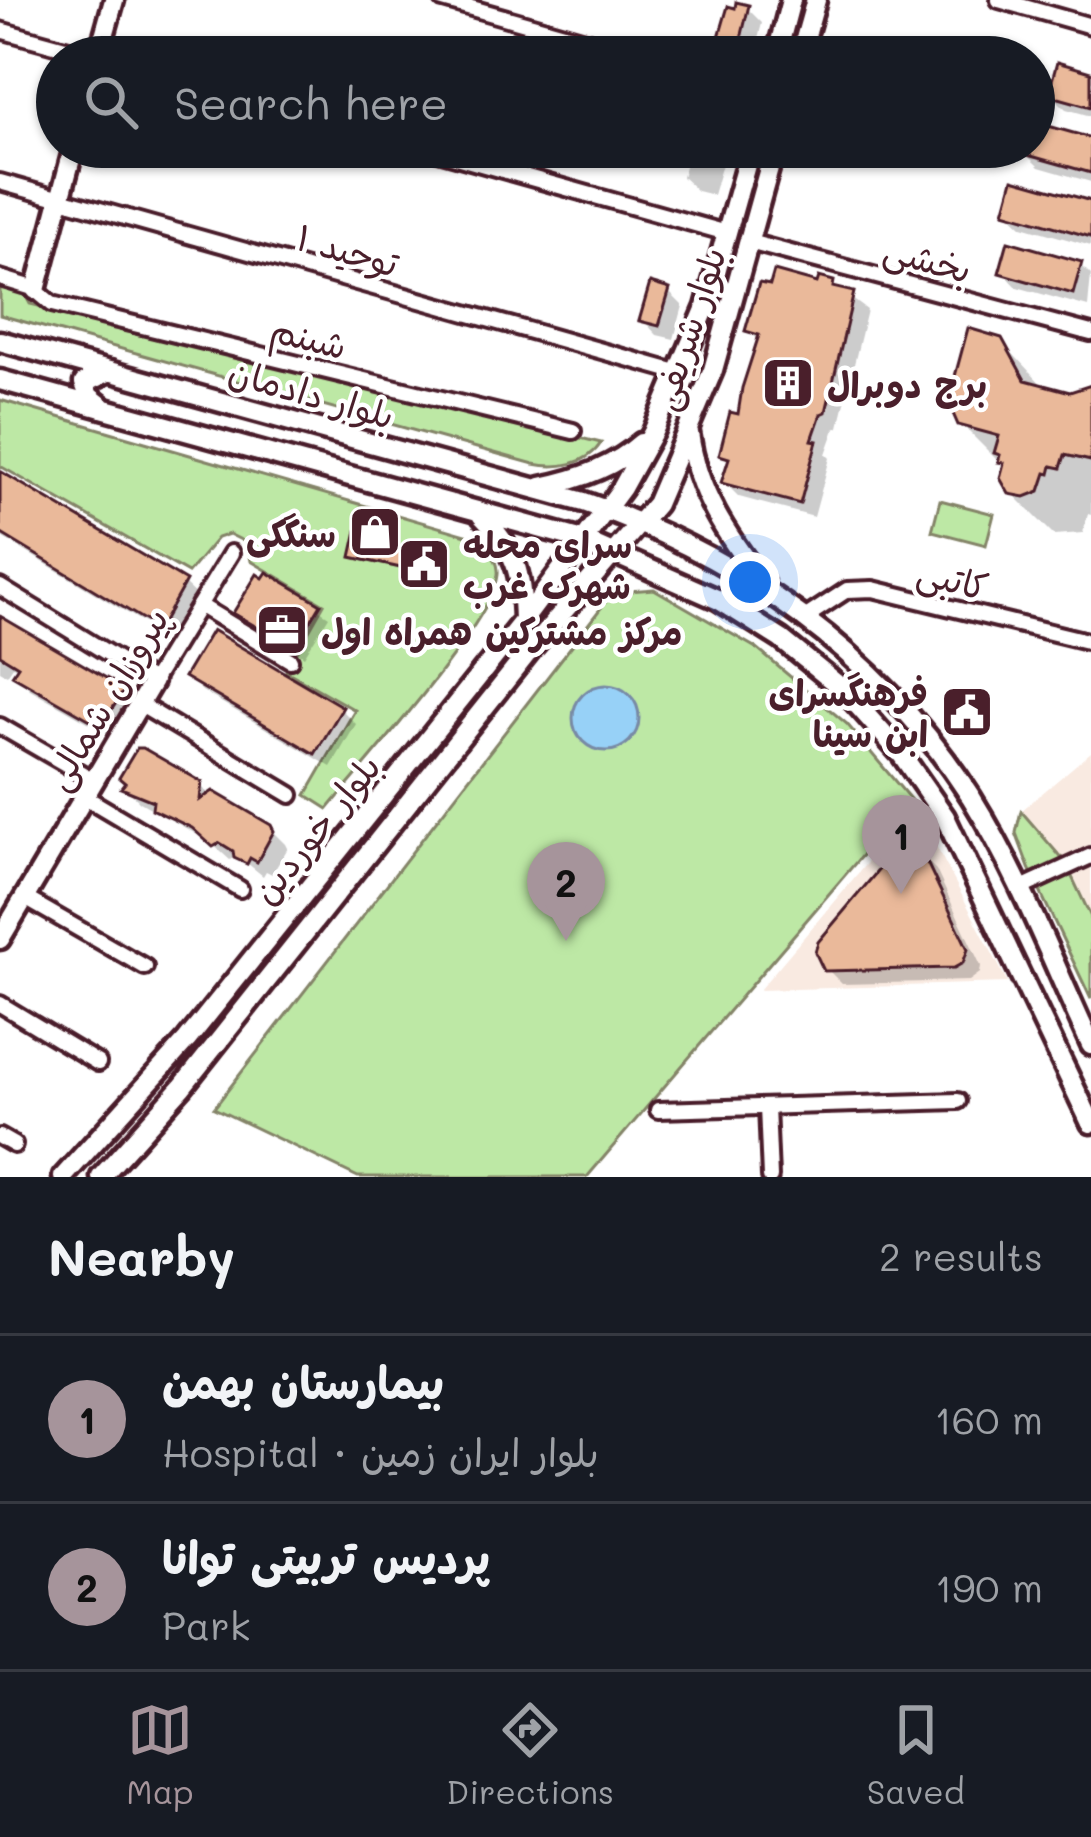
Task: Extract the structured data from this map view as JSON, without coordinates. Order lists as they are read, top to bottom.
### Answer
{
  "streets": {
    "main road": [
      "بلوار شریفی",
      "بلوار دادمان",
      "پیروزان شمالی",
      "بلوار خوردین"
    ],
    "street": [
      "توحید ۱",
      "بخشی",
      "شبنم",
      "کاتبی"
    ]
  },
  "crossings": [
    ["توحید ۱", "بلوار شریفی"],
    ["بخشی", "بلوار شریفی"],
    ["بلوار شریفی", "بلوار دادمان"],
    ["بلوار شریفی", "بلوار خوردین"],
    ["بلوار دادمان", "کاتبی"],
    ["بلوار دادمان", "بلوار خوردین"]
  ],
  "places": {
    "building": ["برج دوبرال"],
    "shop": ["سنگکی"],
    "public building": ["سرای محله شهرک غرب", "فرهنگسرای ابن سینا"],
    "office": ["مرکز مشترکین همراه اول"]
  },
  "page": {
    "search": "Search here",
    "pins": ["1", "2"],
    "heading": ["Nearby", "2 results"],
    "list": [
      {
        "mark": "1",
        "name": "بیمارستان بهمن",
        "note": "Hospital · بلوار ایران زمین",
        "value": "160 m"
      },
      {
        "mark": "2",
        "name": "پردیس تربیتی توانا",
        "note": "Park",
        "value": "190 m"
      }
    ],
    "nav": ["Map", "Directions", "Saved"]
  }
}
